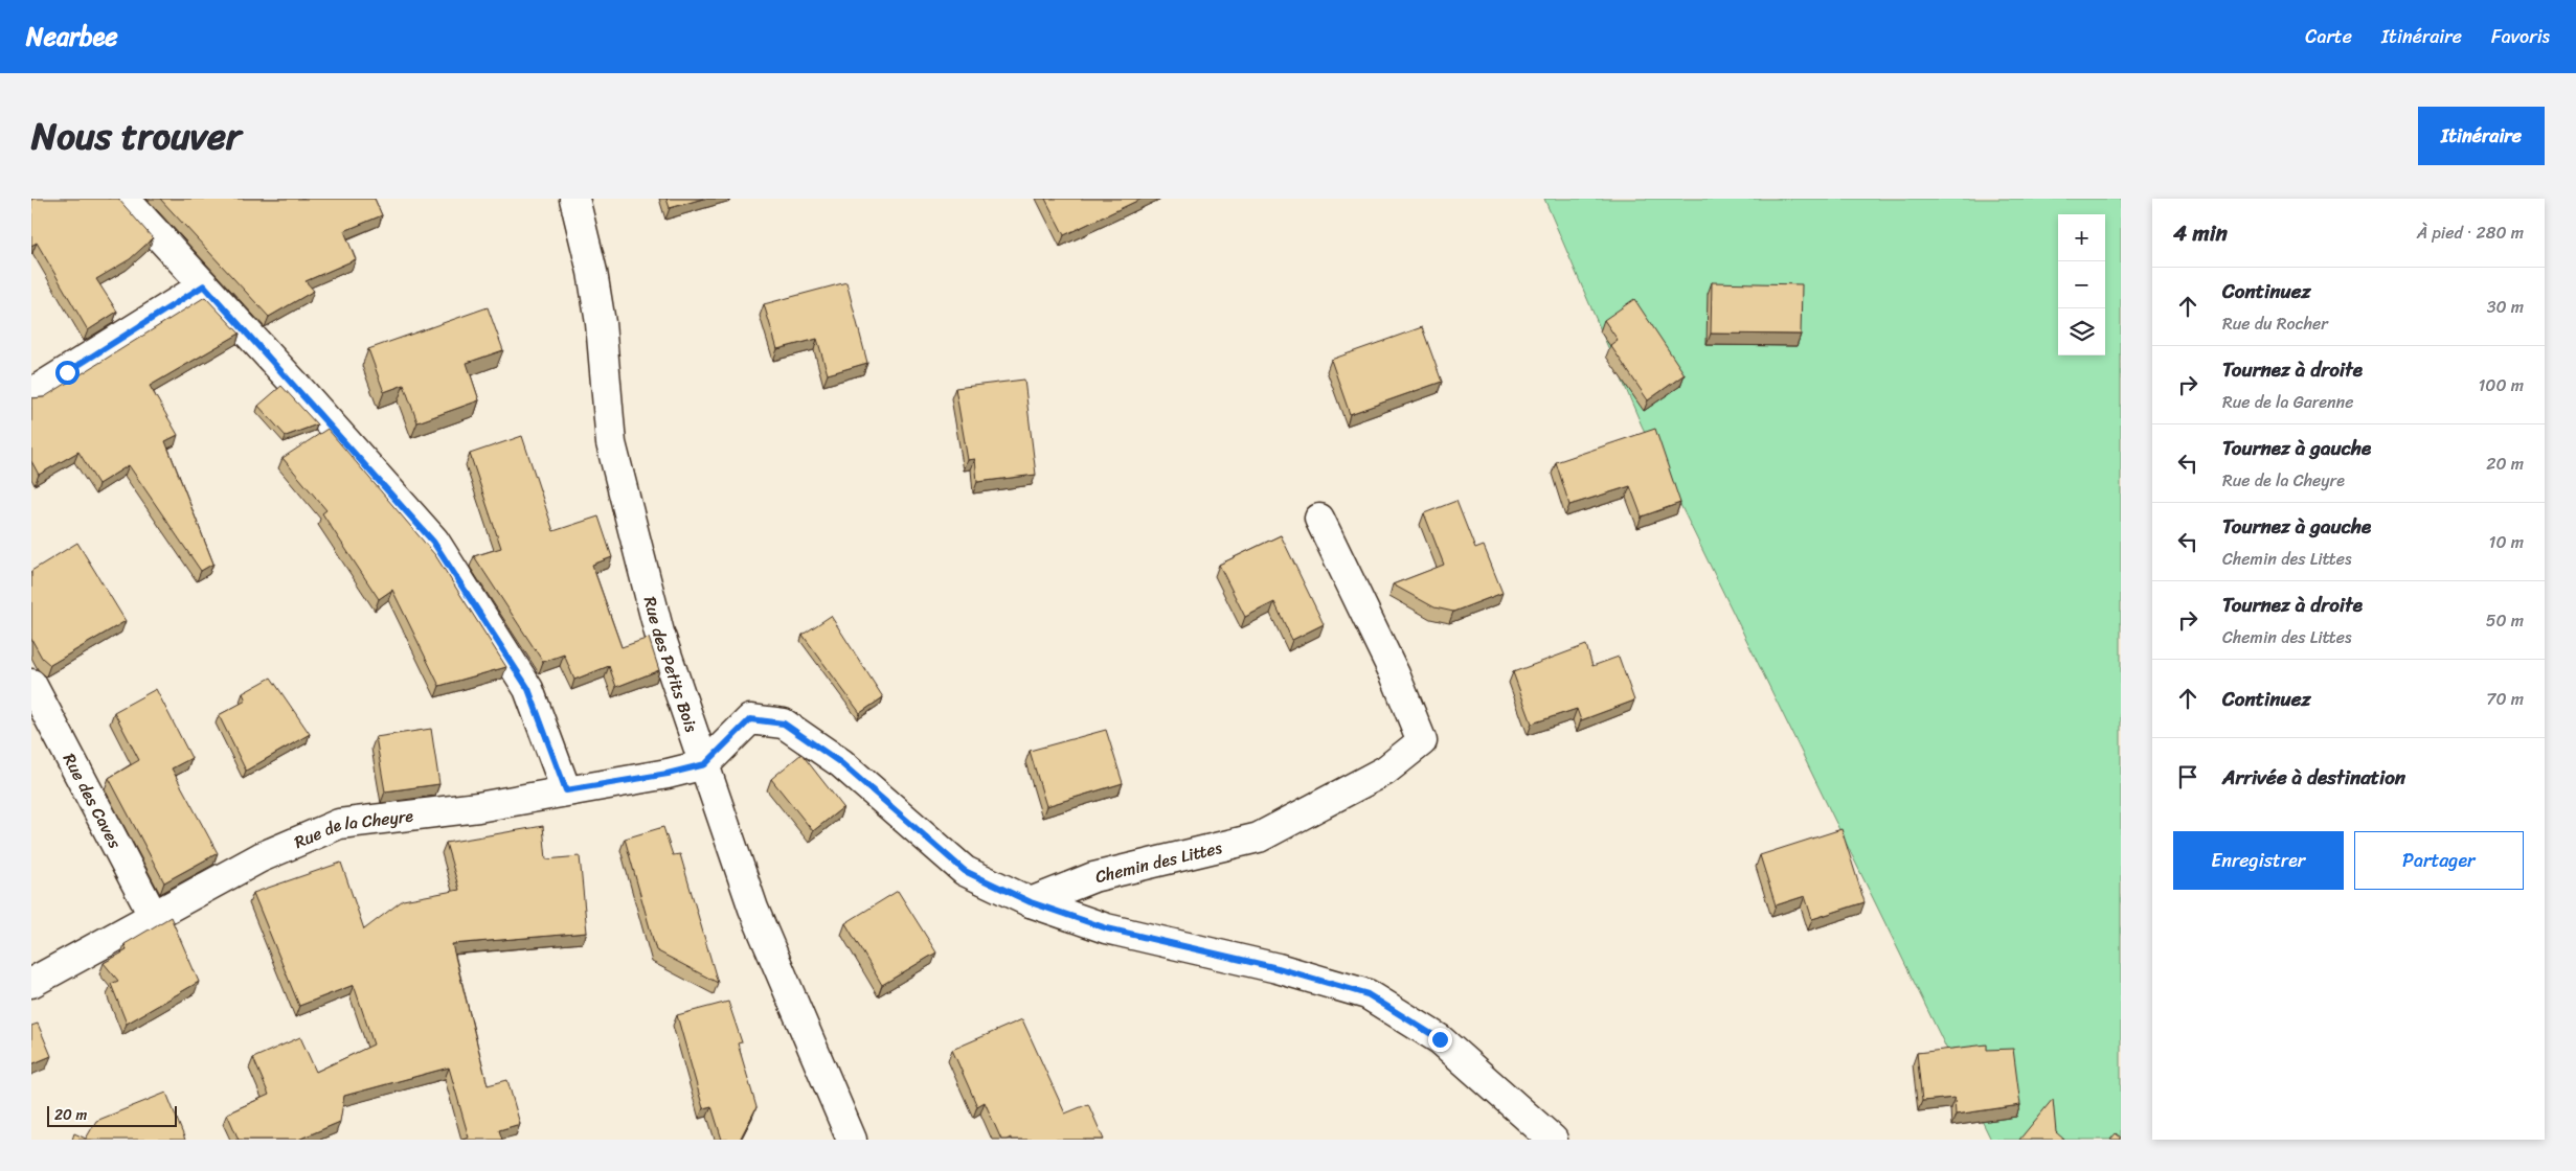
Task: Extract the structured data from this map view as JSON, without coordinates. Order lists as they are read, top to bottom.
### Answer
{
  "streets": {
    "street": [
      "Rue des Petits Bois",
      "Rue des Caves",
      "Rue de la Cheyre",
      "Chemin des Littes"
    ]
  },
  "crossings": [
    ["Rue des Petits Bois", "Rue de la Cheyre"],
    ["Rue des Caves", "Rue de la Cheyre"]
  ],
  "scale_bar": "20 m",
  "page": {
    "header": "Nearbee",
    "nav": ["Carte", "Itinéraire", "Favoris"],
    "title": "Nous trouver",
    "buttons": [
      "Itinéraire",
      ["Enregistrer", "Partager"]
    ],
    "heading": ["4 min", "À pied · 280 m"],
    "map_buttons": ["+", "−"],
    "list": [
      ["Continuez", "Rue du Rocher", "30 m"],
      ["Tournez à droite", "Rue de la Garenne", "100 m"],
      ["Tournez à gauche", "Rue de la Cheyre", "20 m"],
      ["Tournez à gauche", "Chemin des Littes", "10 m"],
      ["Tournez à droite", "Chemin des Littes", "50 m"],
      ["Continuez", "70 m"],
      "Arrivée à destination"
    ],
    "scale": "20 m"
  }
}
